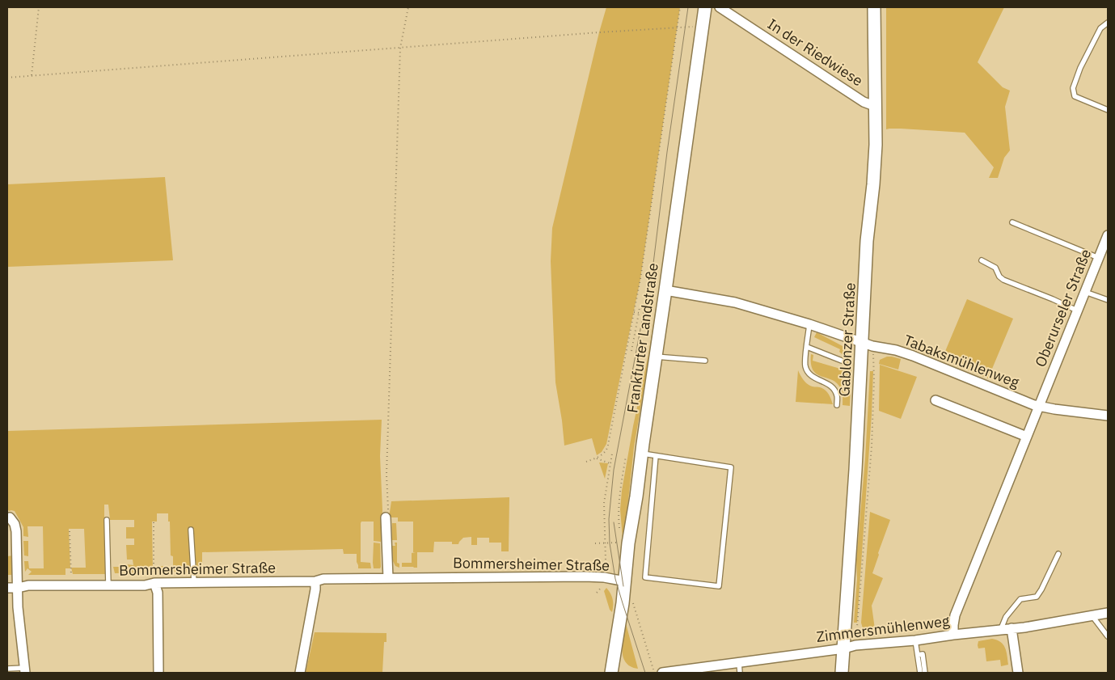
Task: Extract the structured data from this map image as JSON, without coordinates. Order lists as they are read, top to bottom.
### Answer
{
  "streets": {
    "main road": ["Frankfurter Landstraße", "Gablonzer Straße"],
    "street": [
      "In der Riedwiese",
      "Oberurseler Straße",
      "Tabaksmühlenweg",
      "Bommersheimer Straße",
      "Zimmersmühlenweg"
    ]
  },
  "crossings": [
    ["In der Riedwiese", "Gablonzer Straße"],
    ["Oberurseler Straße", "Tabaksmühlenweg"],
    ["Oberurseler Straße", "Zimmersmühlenweg"],
    ["Frankfurter Landstraße", "Tabaksmühlenweg"],
    ["Frankfurter Landstraße", "Bommersheimer Straße"],
    ["Gablonzer Straße", "Tabaksmühlenweg"],
    ["Gablonzer Straße", "Zimmersmühlenweg"]
  ]
}
